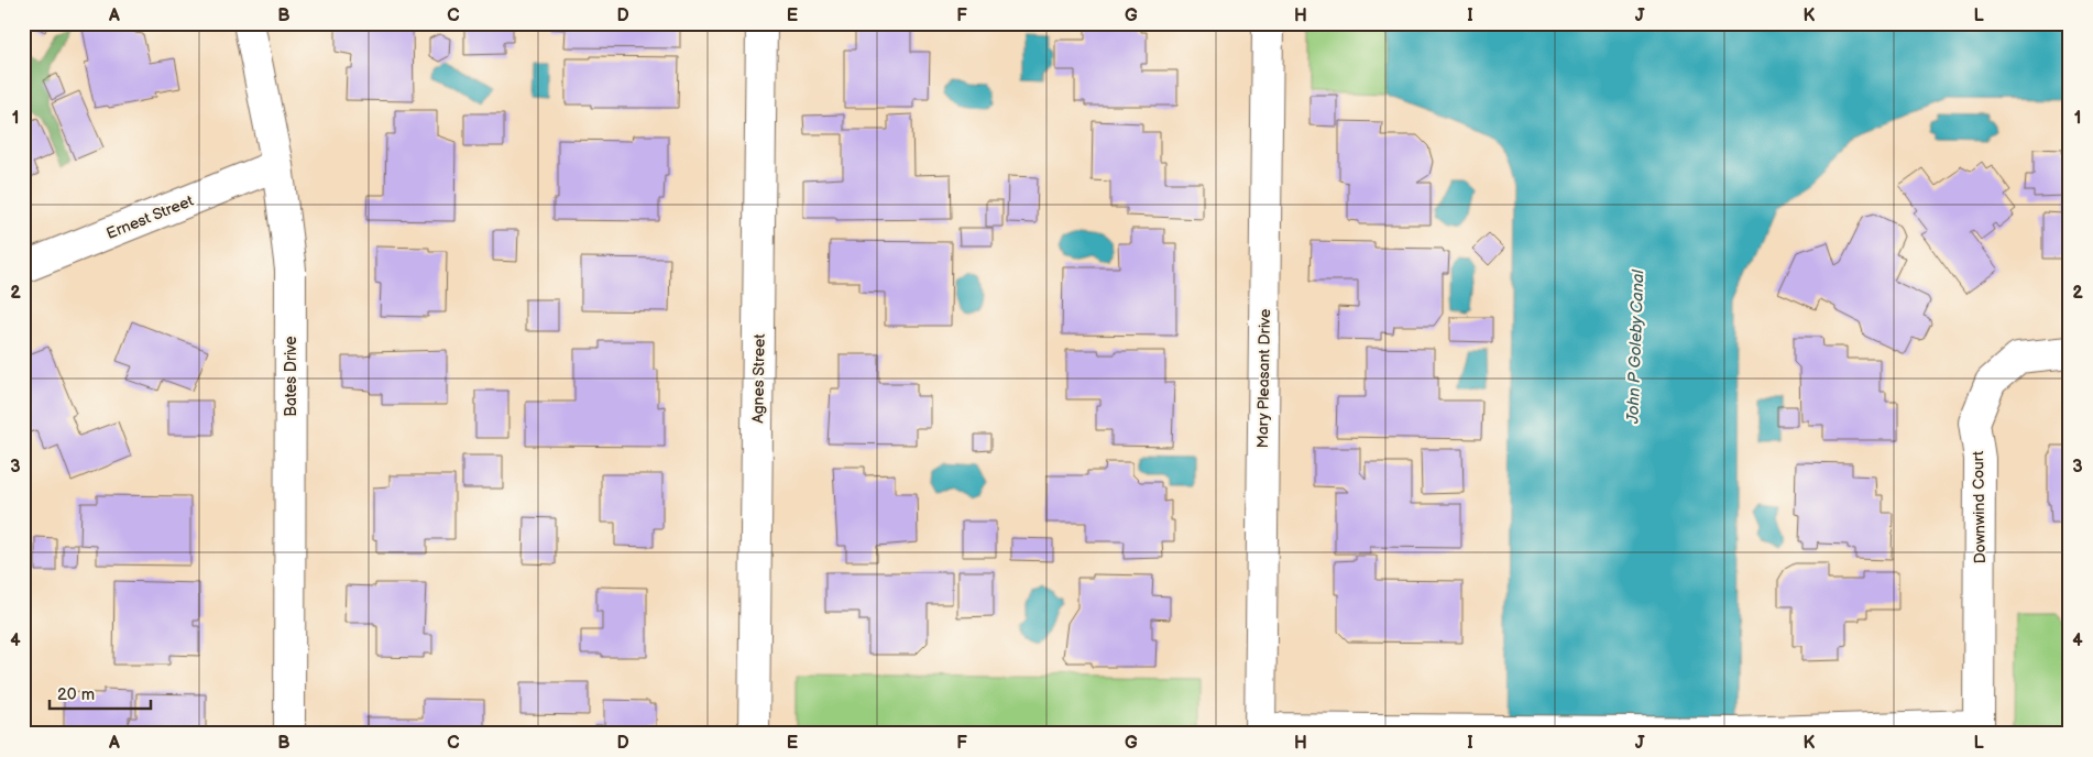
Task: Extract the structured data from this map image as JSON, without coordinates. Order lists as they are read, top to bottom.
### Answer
{
  "streets": {
    "street": [
      "Ernest Street",
      "Bates Drive",
      "Agnes Street",
      "Mary Pleasant Drive",
      "Downwind Court"
    ]
  },
  "crossings": [
    ["Ernest Street", "Bates Drive"]
  ],
  "water": ["John P Goleby Canal"],
  "scale_bar": "20 m",
  "grid": {
    "columns": [
      "A",
      "B",
      "C",
      "D",
      "E",
      "F",
      "G",
      "H",
      "I",
      "J",
      "K",
      "L"
    ],
    "rows": [
      "1",
      "2",
      "3",
      "4"
    ]
  }
}
